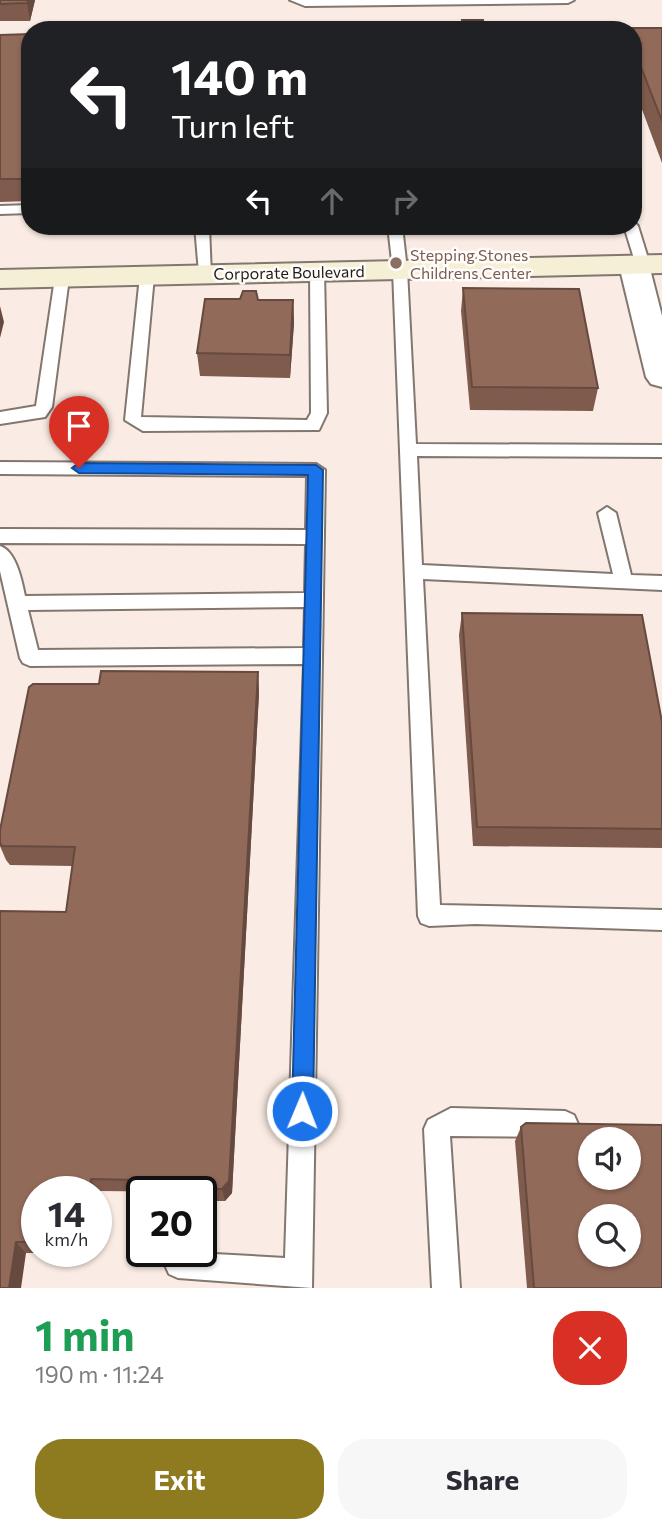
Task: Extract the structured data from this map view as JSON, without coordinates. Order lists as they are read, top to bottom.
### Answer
{
  "streets": {
    "street": ["Corporate Boulevard"]
  },
  "places": ["Stepping Stones Childrens Center"],
  "page": {
    "turn": ["140 m", "Turn left"],
    "speed": "14 km/h",
    "limit": "20",
    "heading": ["1 min", "190 m · 11:24"],
    "buttons": ["Exit", "Share"]
  }
}
